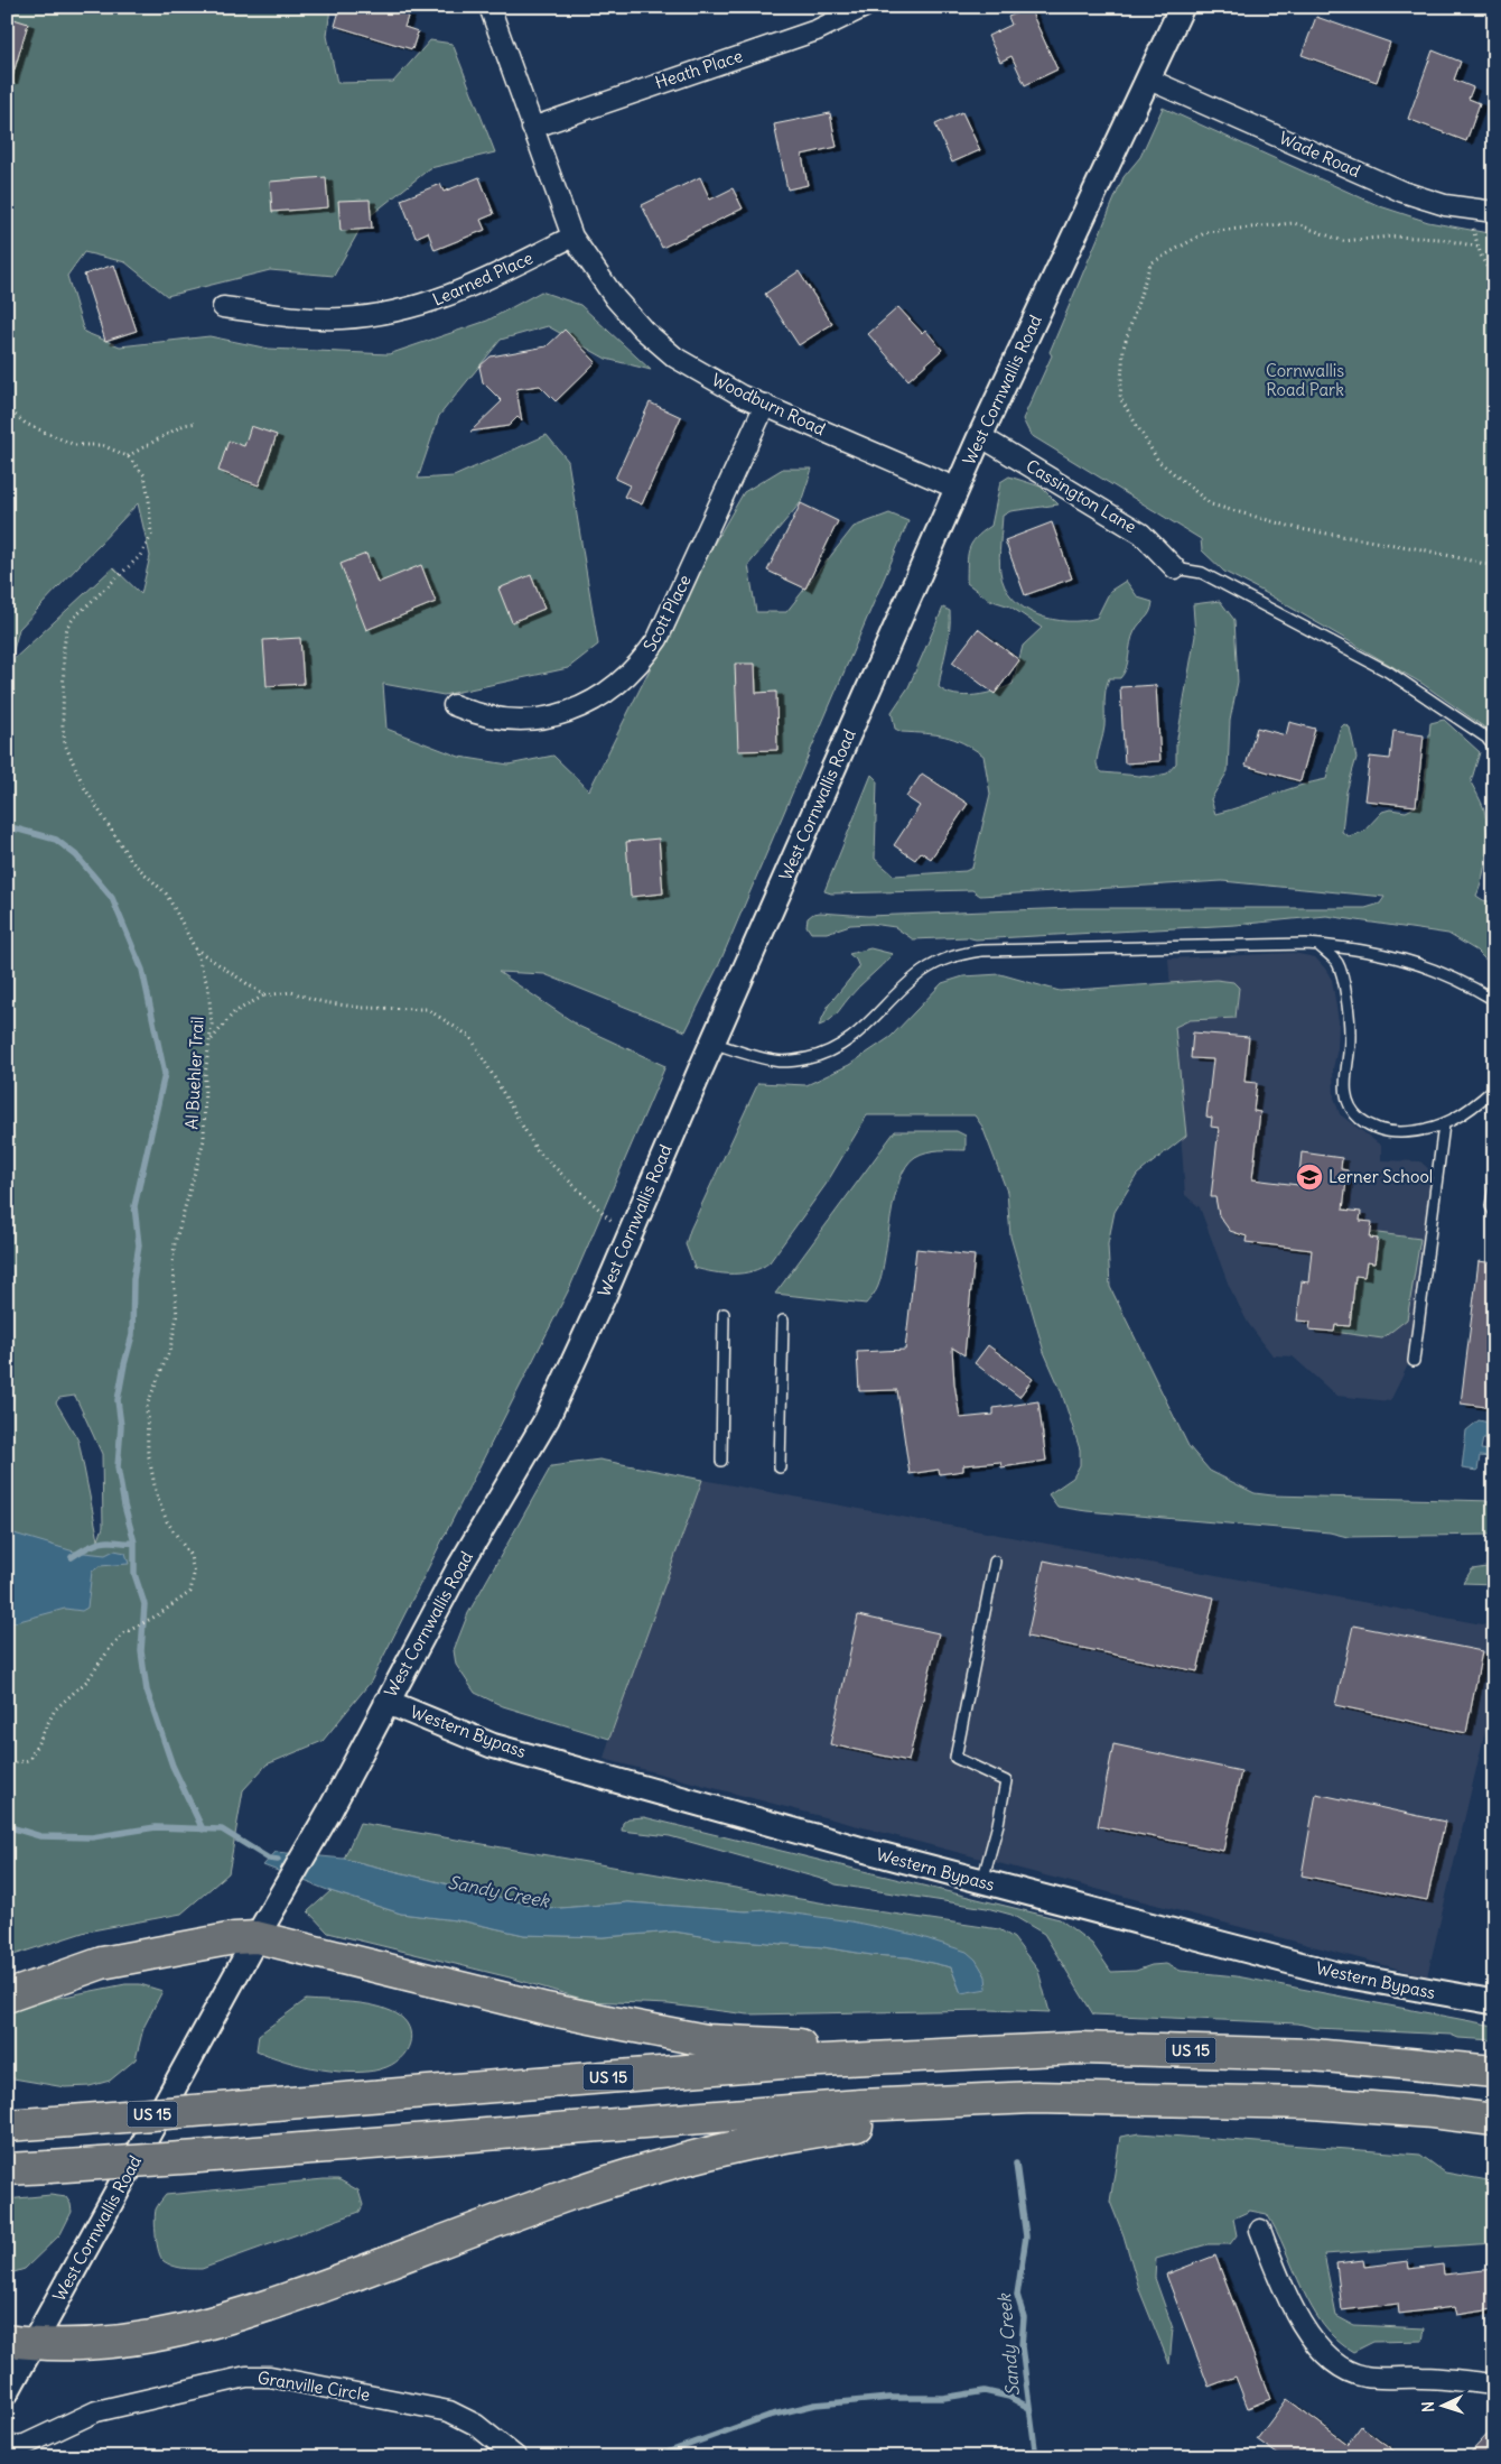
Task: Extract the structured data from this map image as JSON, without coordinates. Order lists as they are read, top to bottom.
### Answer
{
  "streets": {
    "highway": ["US 15"],
    "street": [
      "Heath Place",
      "Wade Road",
      "Learned Place",
      "West Cornwallis Road",
      "Woodburn Road",
      "Cassington Lane",
      "Scott Place",
      "Western Bypass",
      "Granville Circle"
    ],
    "path": ["Al Buehler Trail"]
  },
  "crossings": [
    ["Heath Place", "Woodburn Road"],
    ["Wade Road", "West Cornwallis Road"],
    ["Learned Place", "Woodburn Road"],
    ["West Cornwallis Road", "Woodburn Road"],
    ["West Cornwallis Road", "Cassington Lane"],
    ["West Cornwallis Road", "Western Bypass"],
    ["Woodburn Road", "Scott Place"]
  ],
  "water": ["Sandy Creek"],
  "parks": ["Cornwallis Road Park"],
  "places": {
    "school or university": ["Lerner School"]
  },
  "north": "left"
}
